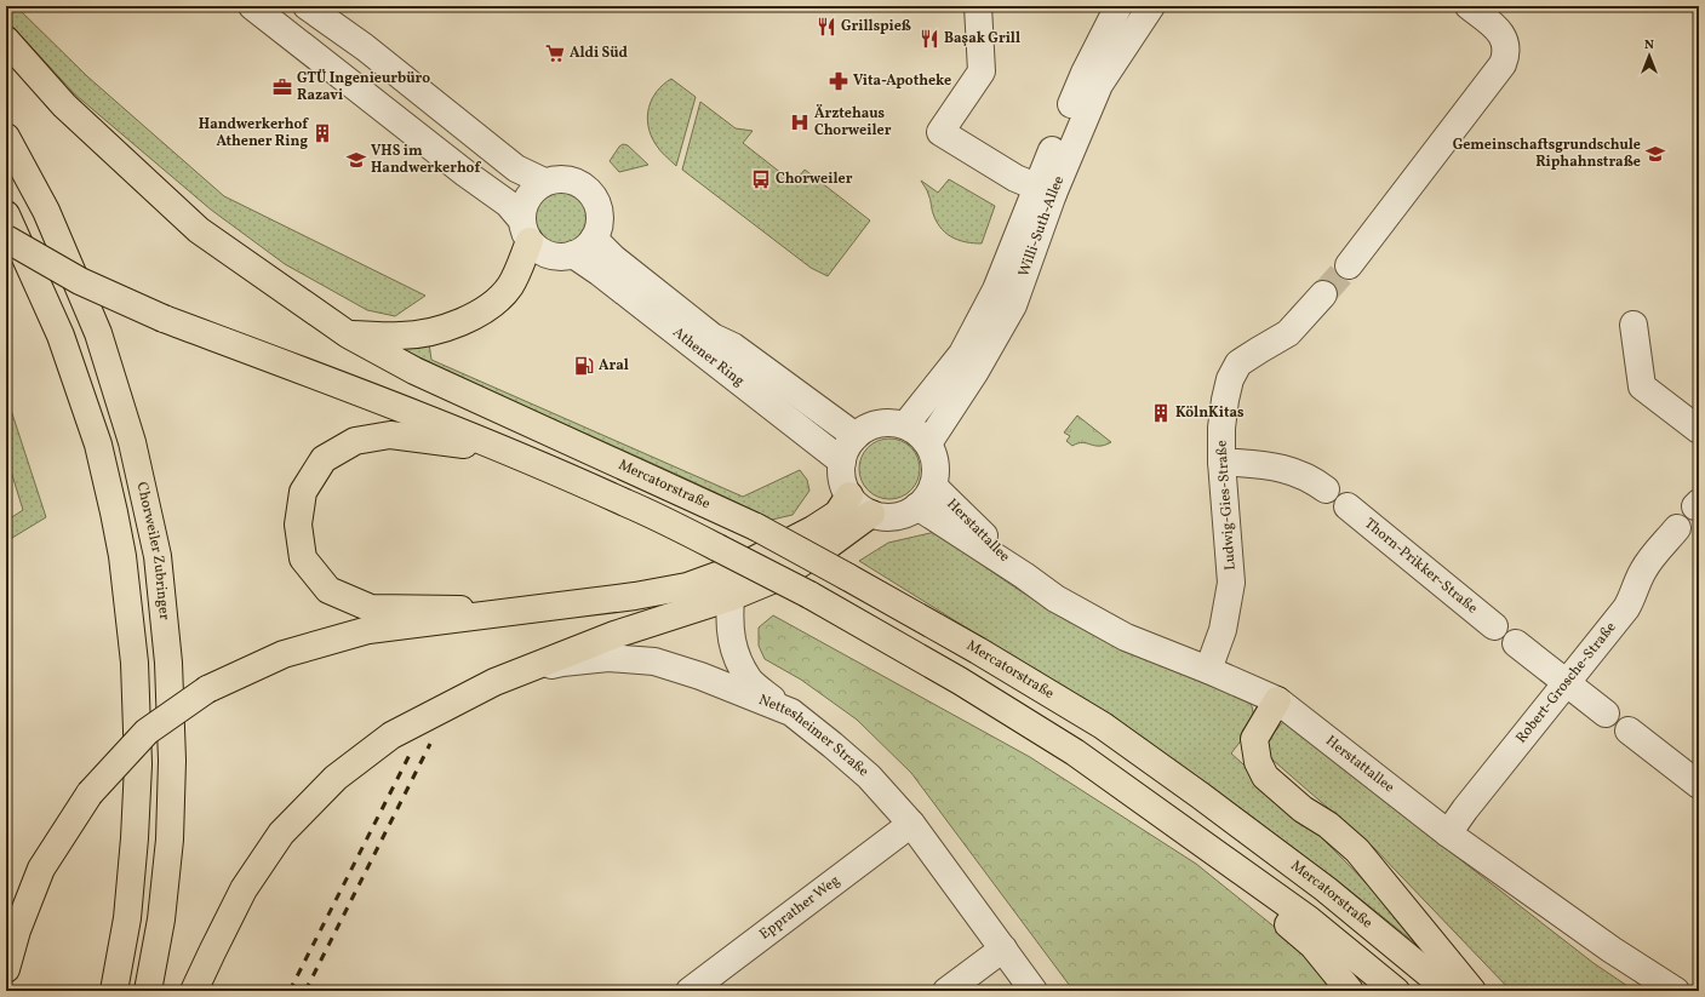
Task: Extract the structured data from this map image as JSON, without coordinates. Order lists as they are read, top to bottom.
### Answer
{
  "streets": {
    "main road": ["Mercatorstraße", "Chorweiler Zubringer"],
    "street": [
      "Willi-Suth-Allee",
      "Athener Ring",
      "Ludwig-Gies-Straße",
      "Herstattallee",
      "Thorn-Prikker-Straße",
      "Robert-Grosche-Straße",
      "Nettesheimer Straße",
      "Epprather Weg"
    ]
  },
  "crossings": [
    ["Willi-Suth-Allee", "Athener Ring"],
    ["Willi-Suth-Allee", "Herstattallee"],
    ["Athener Ring", "Herstattallee"],
    ["Ludwig-Gies-Straße", "Herstattallee"],
    ["Herstattallee", "Robert-Grosche-Straße"],
    ["Nettesheimer Straße", "Epprather Weg"]
  ],
  "places": {
    "restaurant": ["Grillspieß", "Başak Grill"],
    "supermarket": ["Aldi Süd"],
    "pharmacy": ["Vita-Apotheke"],
    "office": ["GTÜ Ingenieurbüro Razavi"],
    "hospital": ["Ärztehaus Chorweiler"],
    "building": ["Handwerkerhof Athener Ring", "KölnKitas"],
    "school or university": ["Gemeinschaftsgrundschule Riphahnstraße", "VHS im Handwerkerhof"],
    "bus stop": ["Chorweiler"],
    "fuel station": ["Aral"]
  },
  "north": "top"
}
